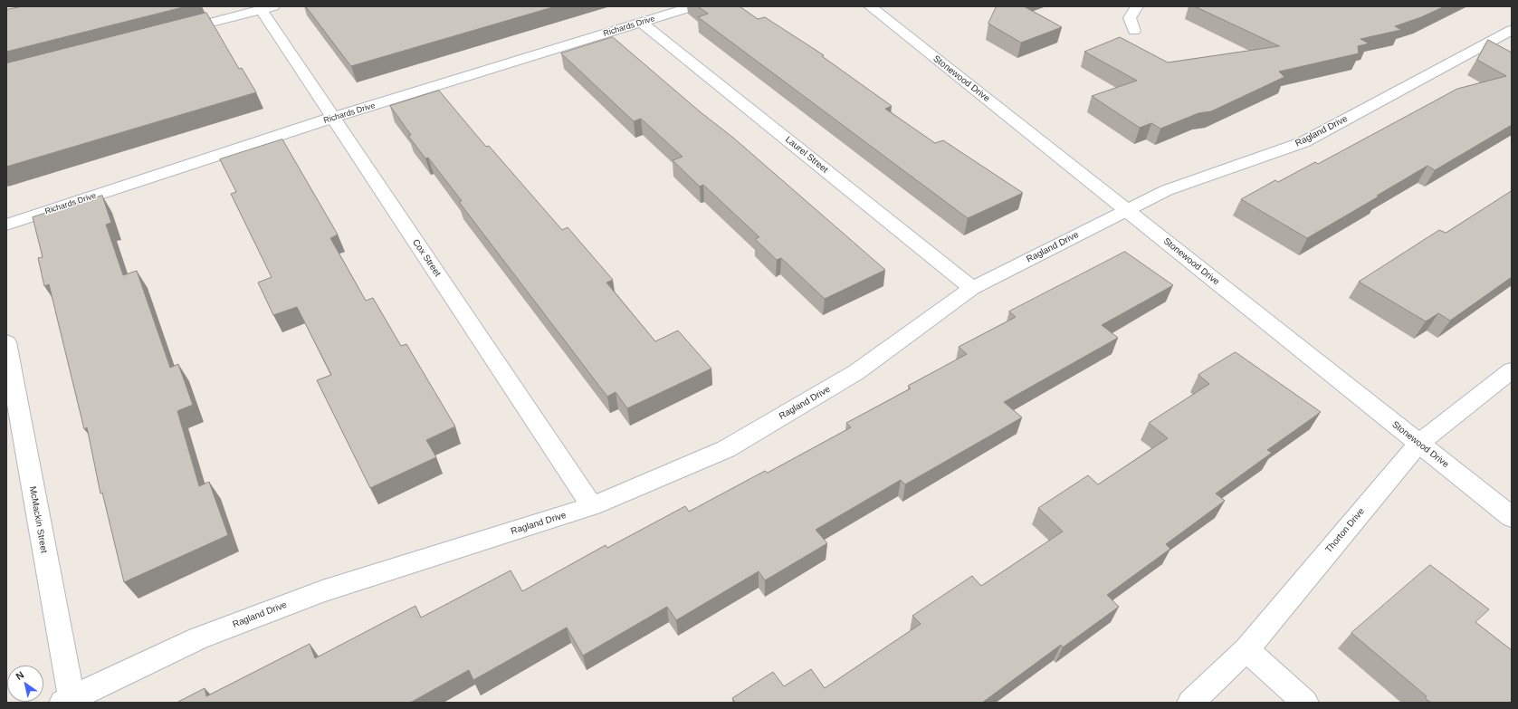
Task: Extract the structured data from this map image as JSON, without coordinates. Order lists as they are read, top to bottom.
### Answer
{
  "streets": {
    "street": [
      "Richards Drive",
      "Stonewood Drive",
      "Ragland Drive",
      "Laurel Street",
      "Cox Street",
      "McMackin Street",
      "Thorton Drive"
    ]
  },
  "crossings": [
    ["Richards Drive", "Laurel Street"],
    ["Richards Drive", "Cox Street"],
    ["Stonewood Drive", "Ragland Drive"],
    ["Stonewood Drive", "Thorton Drive"],
    ["Ragland Drive", "Laurel Street"],
    ["Ragland Drive", "Cox Street"],
    ["Ragland Drive", "McMackin Street"]
  ],
  "north": "top left"
}
